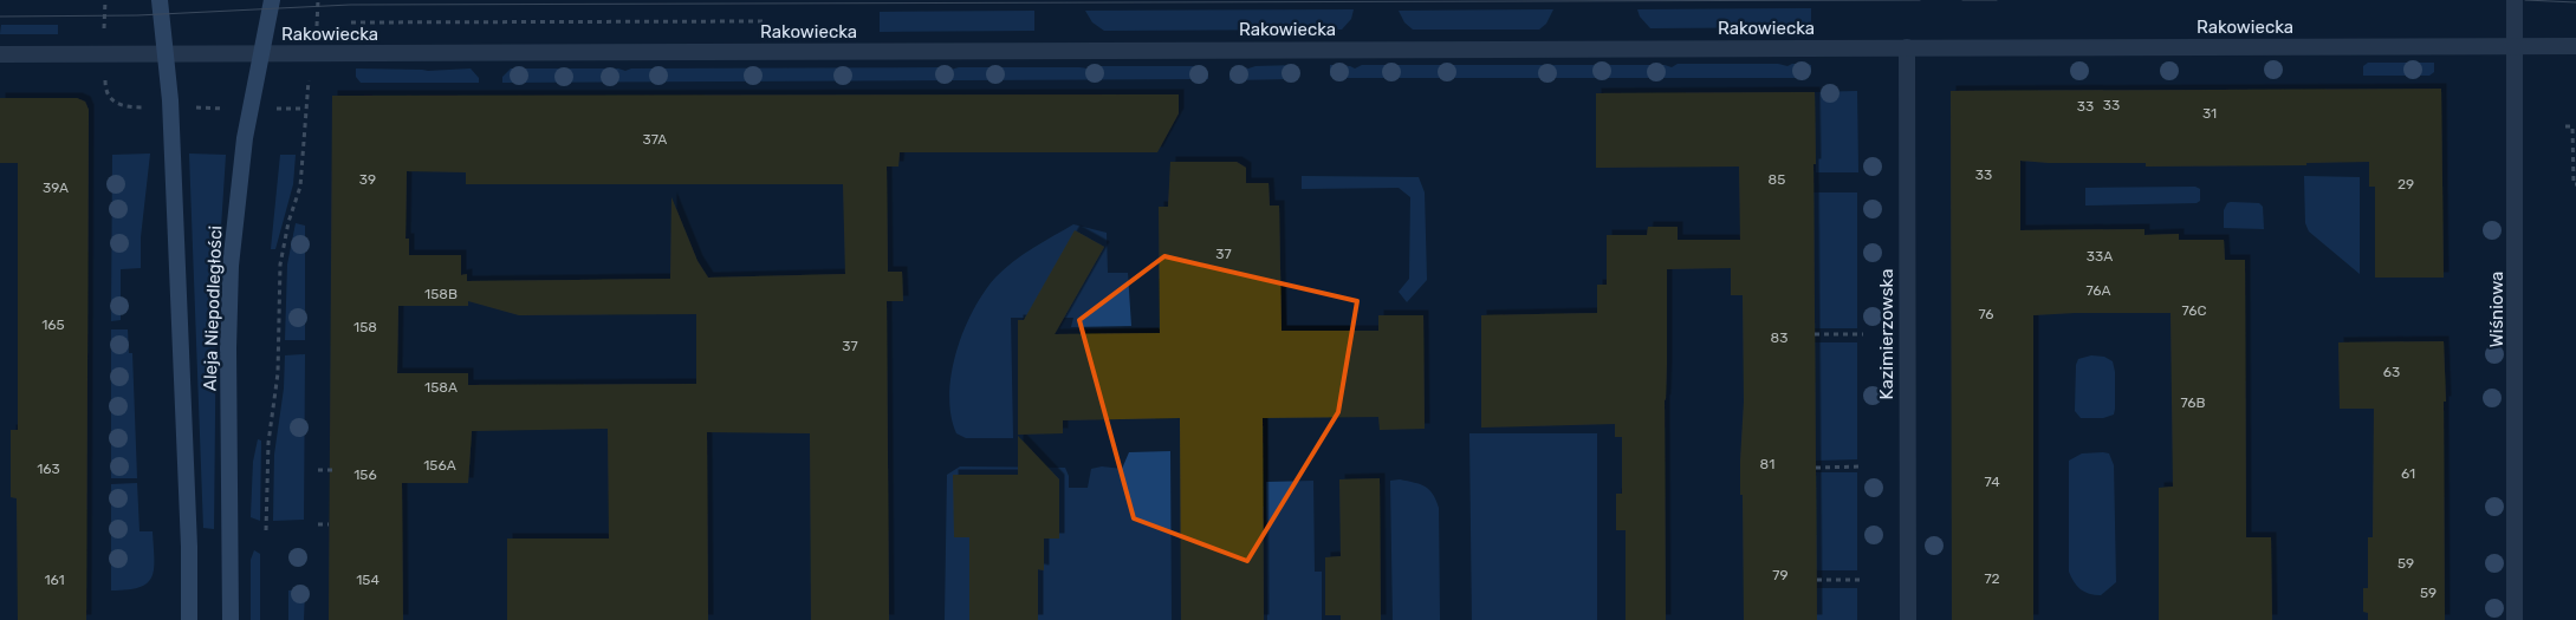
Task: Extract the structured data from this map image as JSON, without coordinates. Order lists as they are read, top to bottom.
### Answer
{
  "streets": {
    "main road": ["Aleja Niepodległości"],
    "street": ["Rakowiecka", "Wiśniowa", "Kazimierzowska"]
  },
  "crossings": [
    ["Rakowiecka", "Aleja Niepodległości"],
    ["Rakowiecka", "Wiśniowa"],
    ["Rakowiecka", "Kazimierzowska"]
  ],
  "house_numbers": [
    "33",
    "33",
    "31",
    "37A",
    "33",
    "39",
    "85",
    "29",
    "39A",
    "37",
    "33A",
    "76A",
    "158B",
    "76C",
    "76",
    "165",
    "158",
    "83",
    "37",
    "63",
    "158A",
    "76B",
    "81",
    "156A",
    "163",
    "61",
    "156",
    "74",
    "59",
    "79",
    "72",
    "161",
    "154",
    "59"
  ]
}
